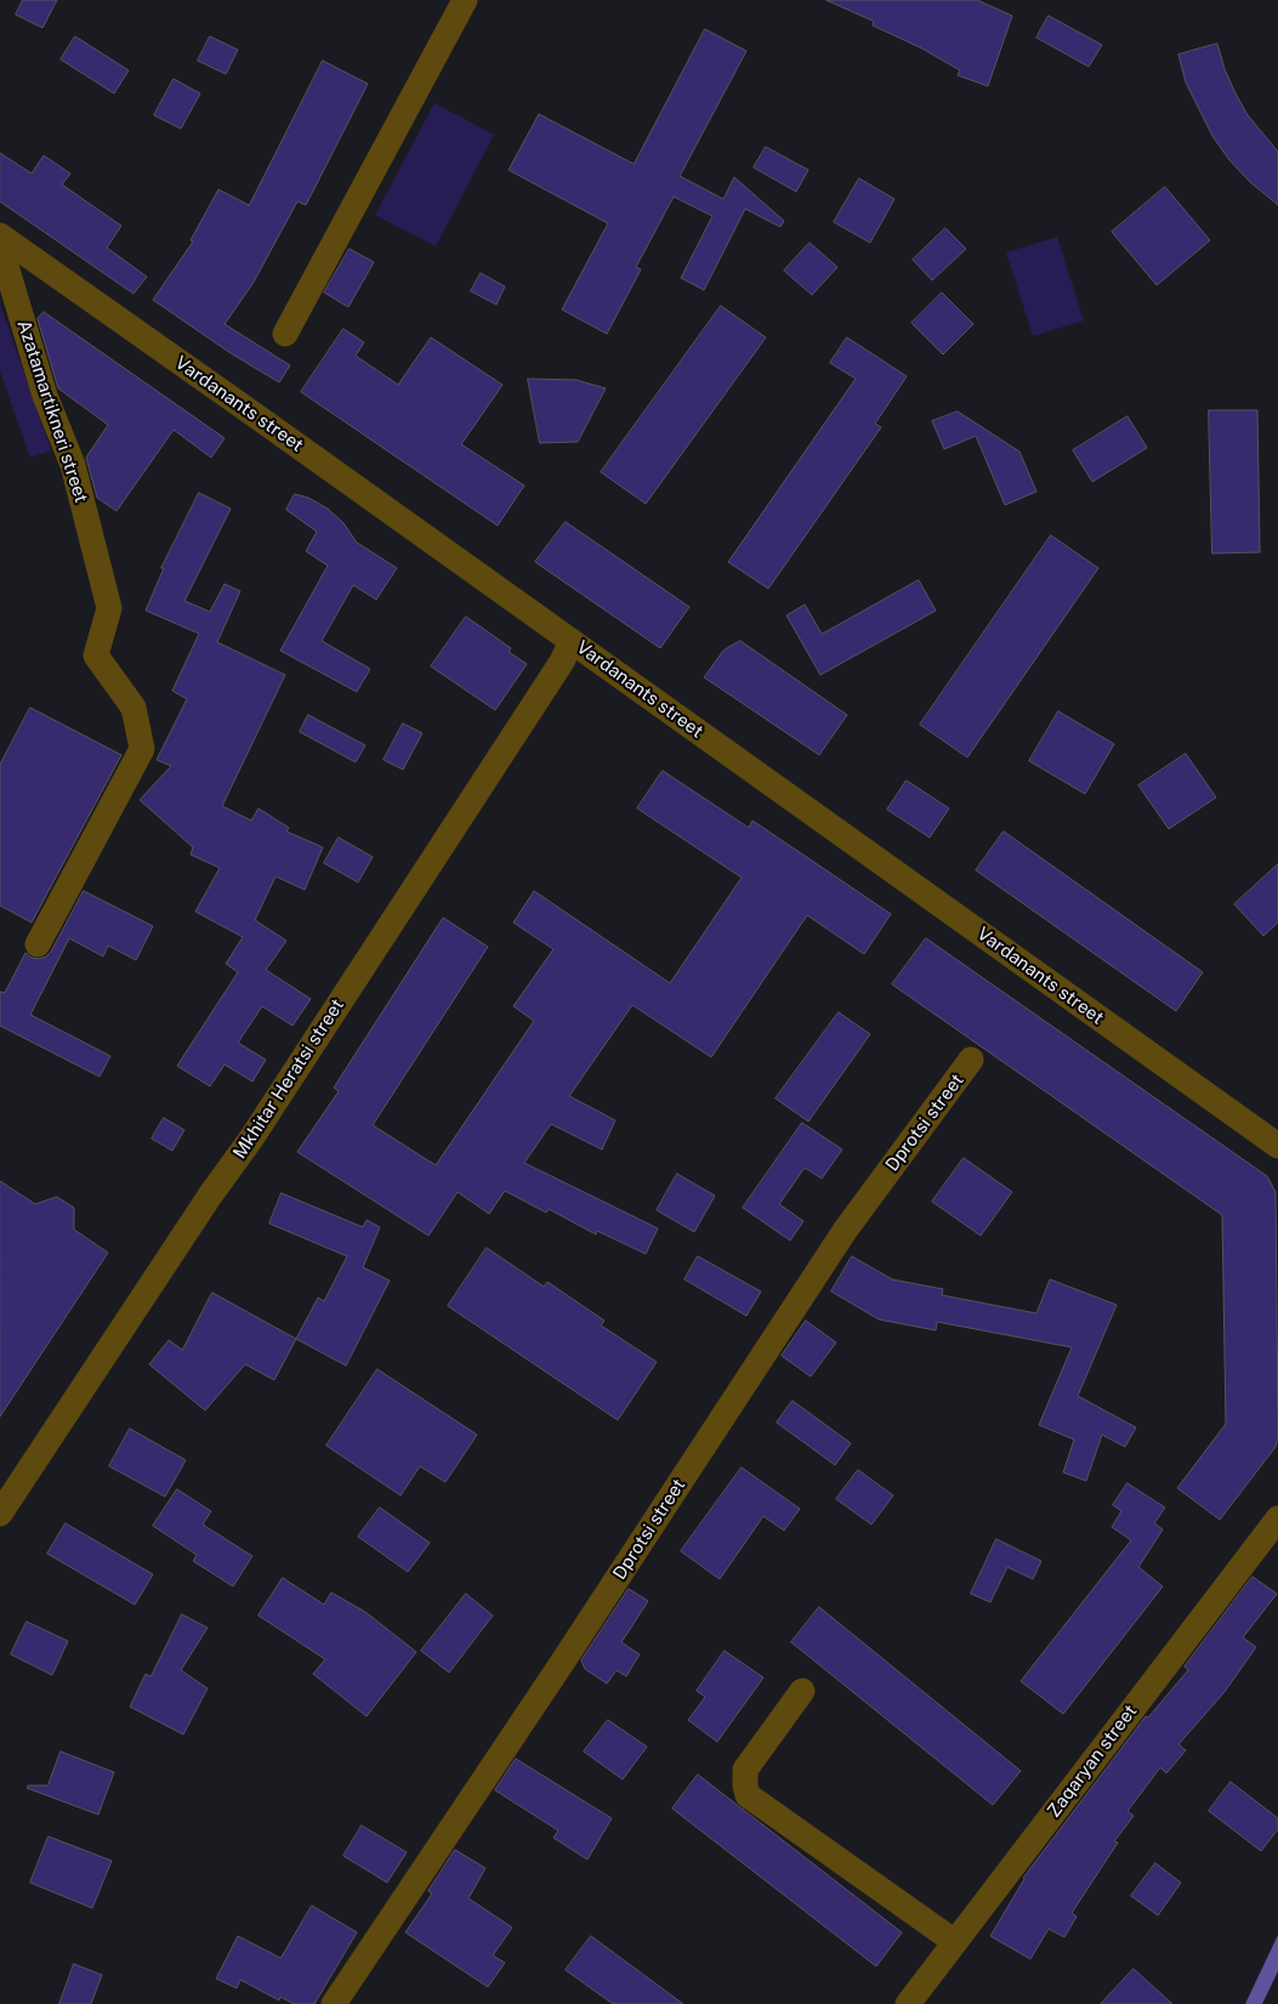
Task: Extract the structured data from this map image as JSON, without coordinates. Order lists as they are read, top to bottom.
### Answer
{
  "streets": {
    "street": [
      "Vardanants street",
      "Azatamartikneri street",
      "Mkhitar Heratsi street",
      "Dprotsi street",
      "Zaqaryan street"
    ]
  },
  "crossings": [
    ["Vardanants street", "Azatamartikneri street"],
    ["Vardanants street", "Mkhitar Heratsi street"]
  ]
}
